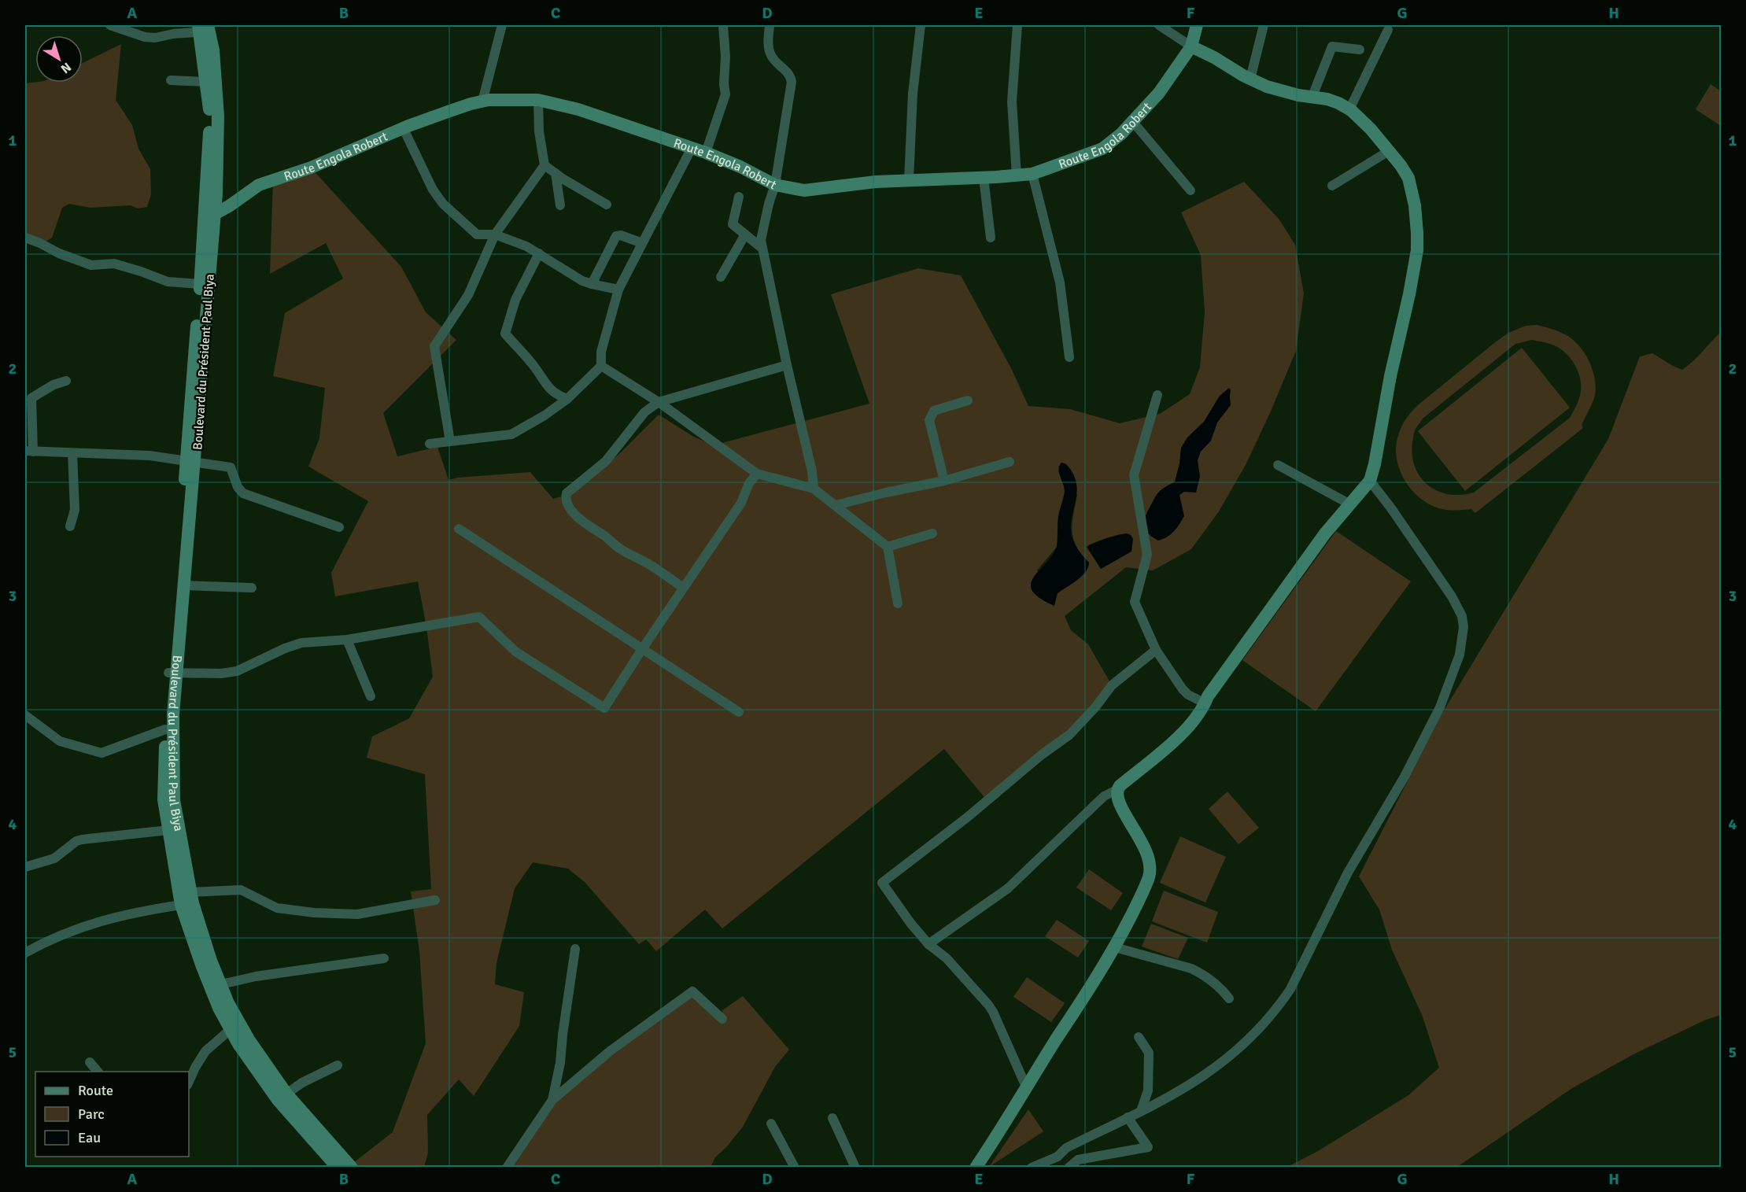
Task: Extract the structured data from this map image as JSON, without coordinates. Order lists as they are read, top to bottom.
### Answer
{
  "streets": {
    "street": ["Route Engola Robert", "Boulevard du Président Paul Biya"]
  },
  "crossings": [
    ["Route Engola Robert", "Boulevard du Président Paul Biya"]
  ],
  "legend": ["Route", "Parc", "Eau"],
  "north": "bottom right",
  "grid": {
    "columns": [
      "A",
      "B",
      "C",
      "D",
      "E",
      "F",
      "G",
      "H"
    ],
    "rows": [
      "1",
      "2",
      "3",
      "4",
      "5"
    ]
  }
}
